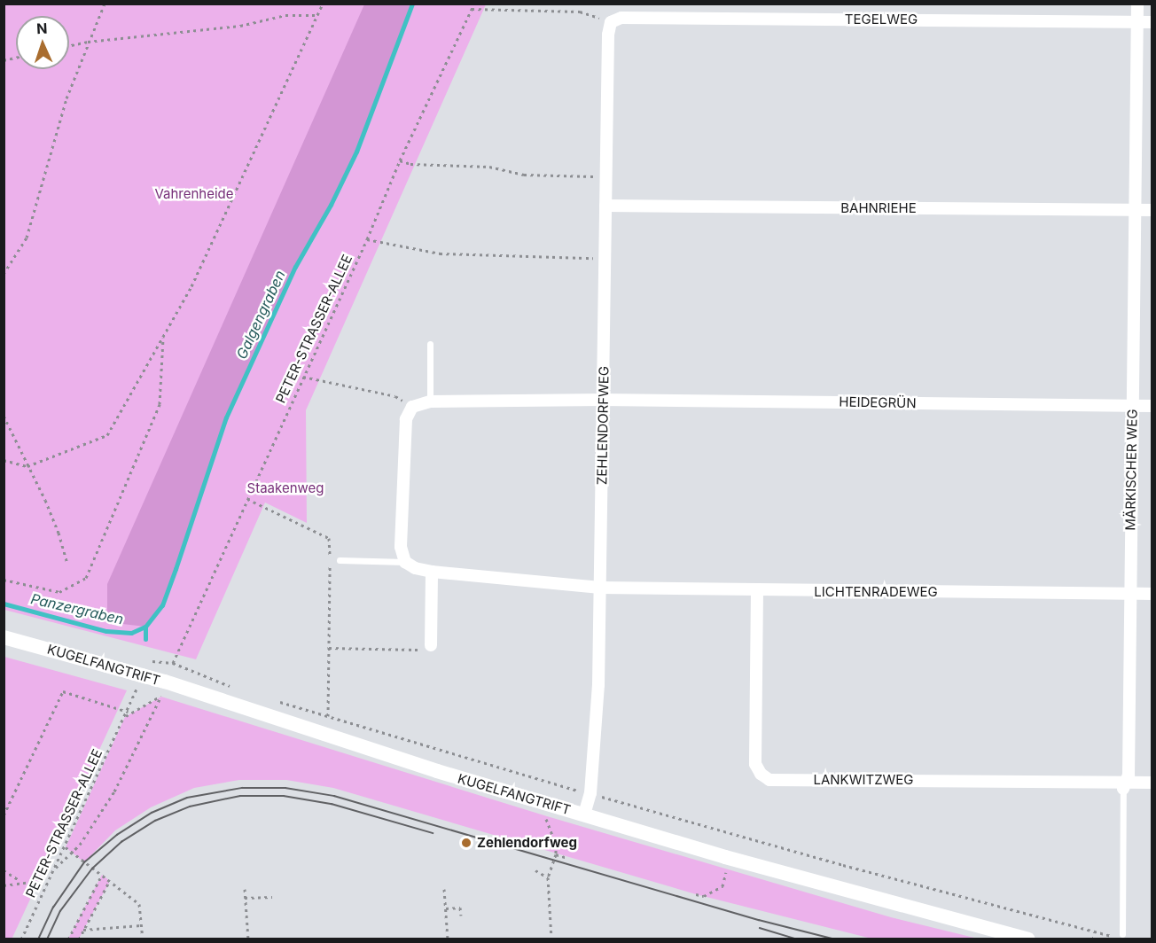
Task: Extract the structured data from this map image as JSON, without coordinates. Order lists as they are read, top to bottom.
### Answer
{
  "streets": {
    "street": [
      "TEGELWEG",
      "BAHNRIEHE",
      "HEIDEGRÜN",
      "ZEHLENDORFWEG",
      "MÄRKISCHER WEG",
      "LICHTENRADEWEG",
      "KUGELFANGTRIFT",
      "LANKWITZWEG"
    ],
    "path": ["PETER-STRASSER-ALLEE"]
  },
  "crossings": [
    ["TEGELWEG", "ZEHLENDORFWEG"],
    ["TEGELWEG", "MÄRKISCHER WEG"],
    ["BAHNRIEHE", "ZEHLENDORFWEG"],
    ["BAHNRIEHE", "MÄRKISCHER WEG"],
    ["PETER-STRASSER-ALLEE", "KUGELFANGTRIFT"],
    ["HEIDEGRÜN", "ZEHLENDORFWEG"],
    ["HEIDEGRÜN", "MÄRKISCHER WEG"],
    ["ZEHLENDORFWEG", "LICHTENRADEWEG"],
    ["ZEHLENDORFWEG", "KUGELFANGTRIFT"],
    ["MÄRKISCHER WEG", "LICHTENRADEWEG"],
    ["MÄRKISCHER WEG", "LANKWITZWEG"],
    ["LICHTENRADEWEG", "LANKWITZWEG"]
  ],
  "water": ["Galgengraben", "Panzergraben"],
  "parks": ["Vahrenheide", "Staakenweg"],
  "places": ["Zehlendorfweg"],
  "north": "top"
}
